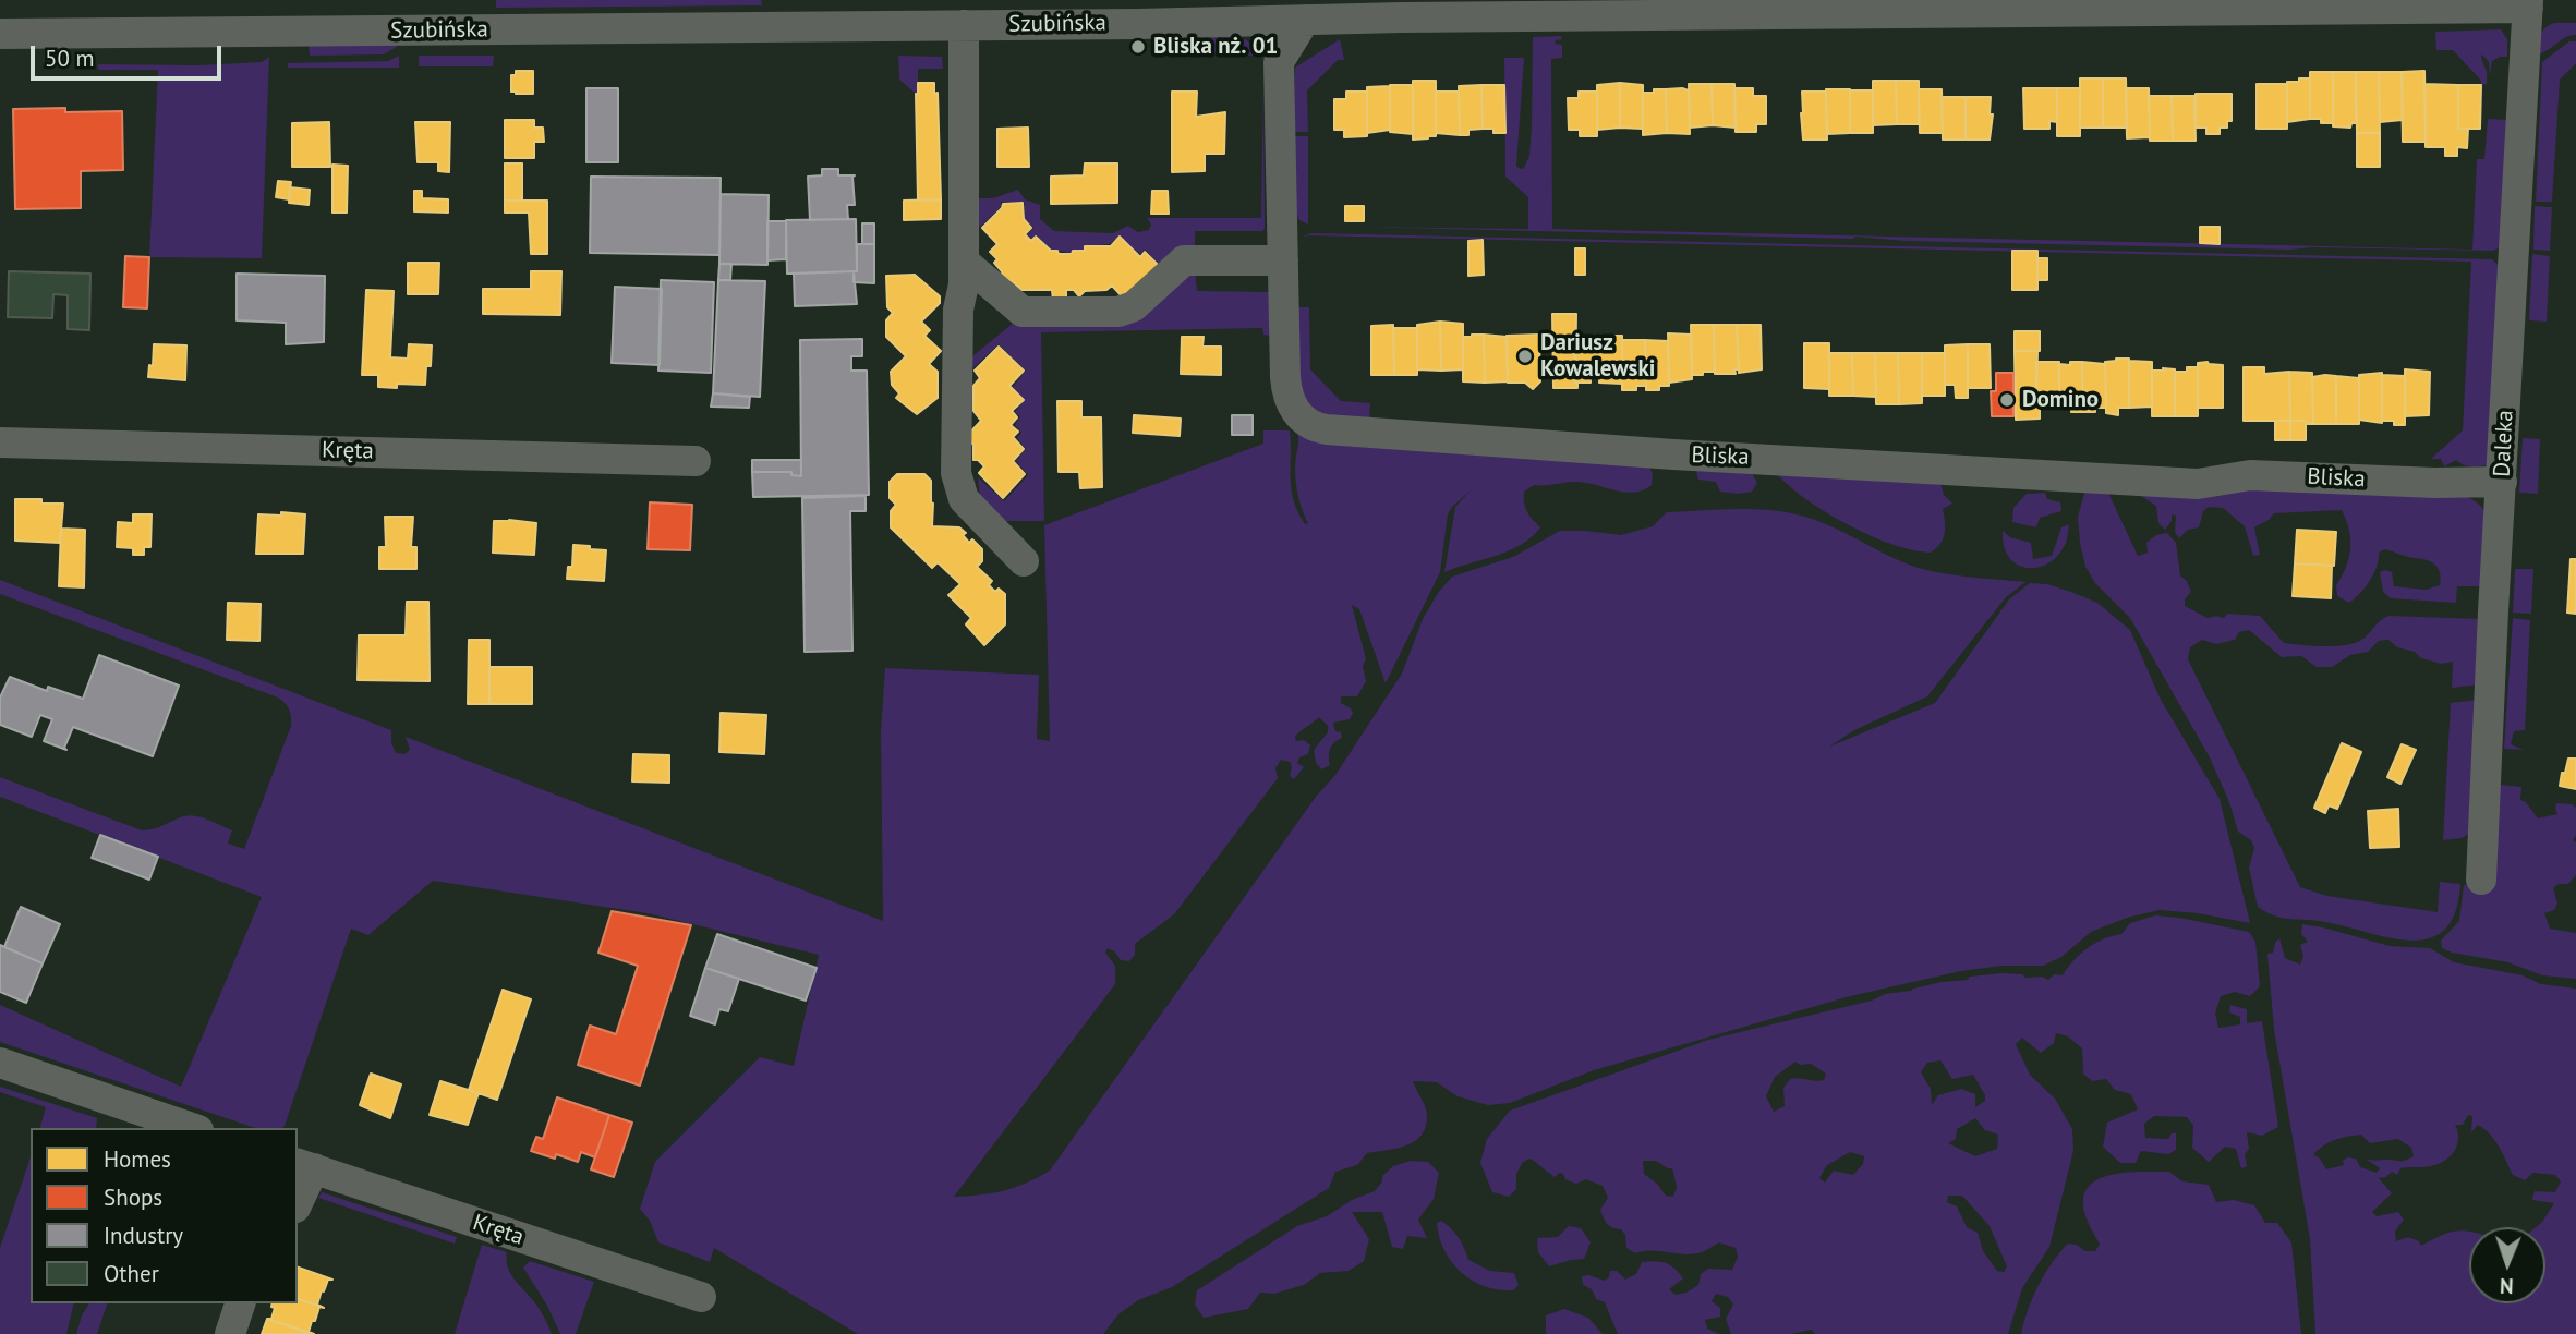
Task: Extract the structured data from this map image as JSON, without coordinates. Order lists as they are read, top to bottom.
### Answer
{
  "streets": {
    "street": [
      "Szubińska",
      "Daleka",
      "Kręta",
      "Bliska"
    ]
  },
  "crossings": [
    ["Szubińska", "Daleka"],
    ["Daleka", "Bliska"]
  ],
  "places": ["Bliska nż. 01", "Dariusz Kowalewski", "Domino"],
  "legend": [
    "Homes",
    "Shops",
    "Industry",
    "Other"
  ],
  "scale_bar": "50 m",
  "north": "bottom"
}
